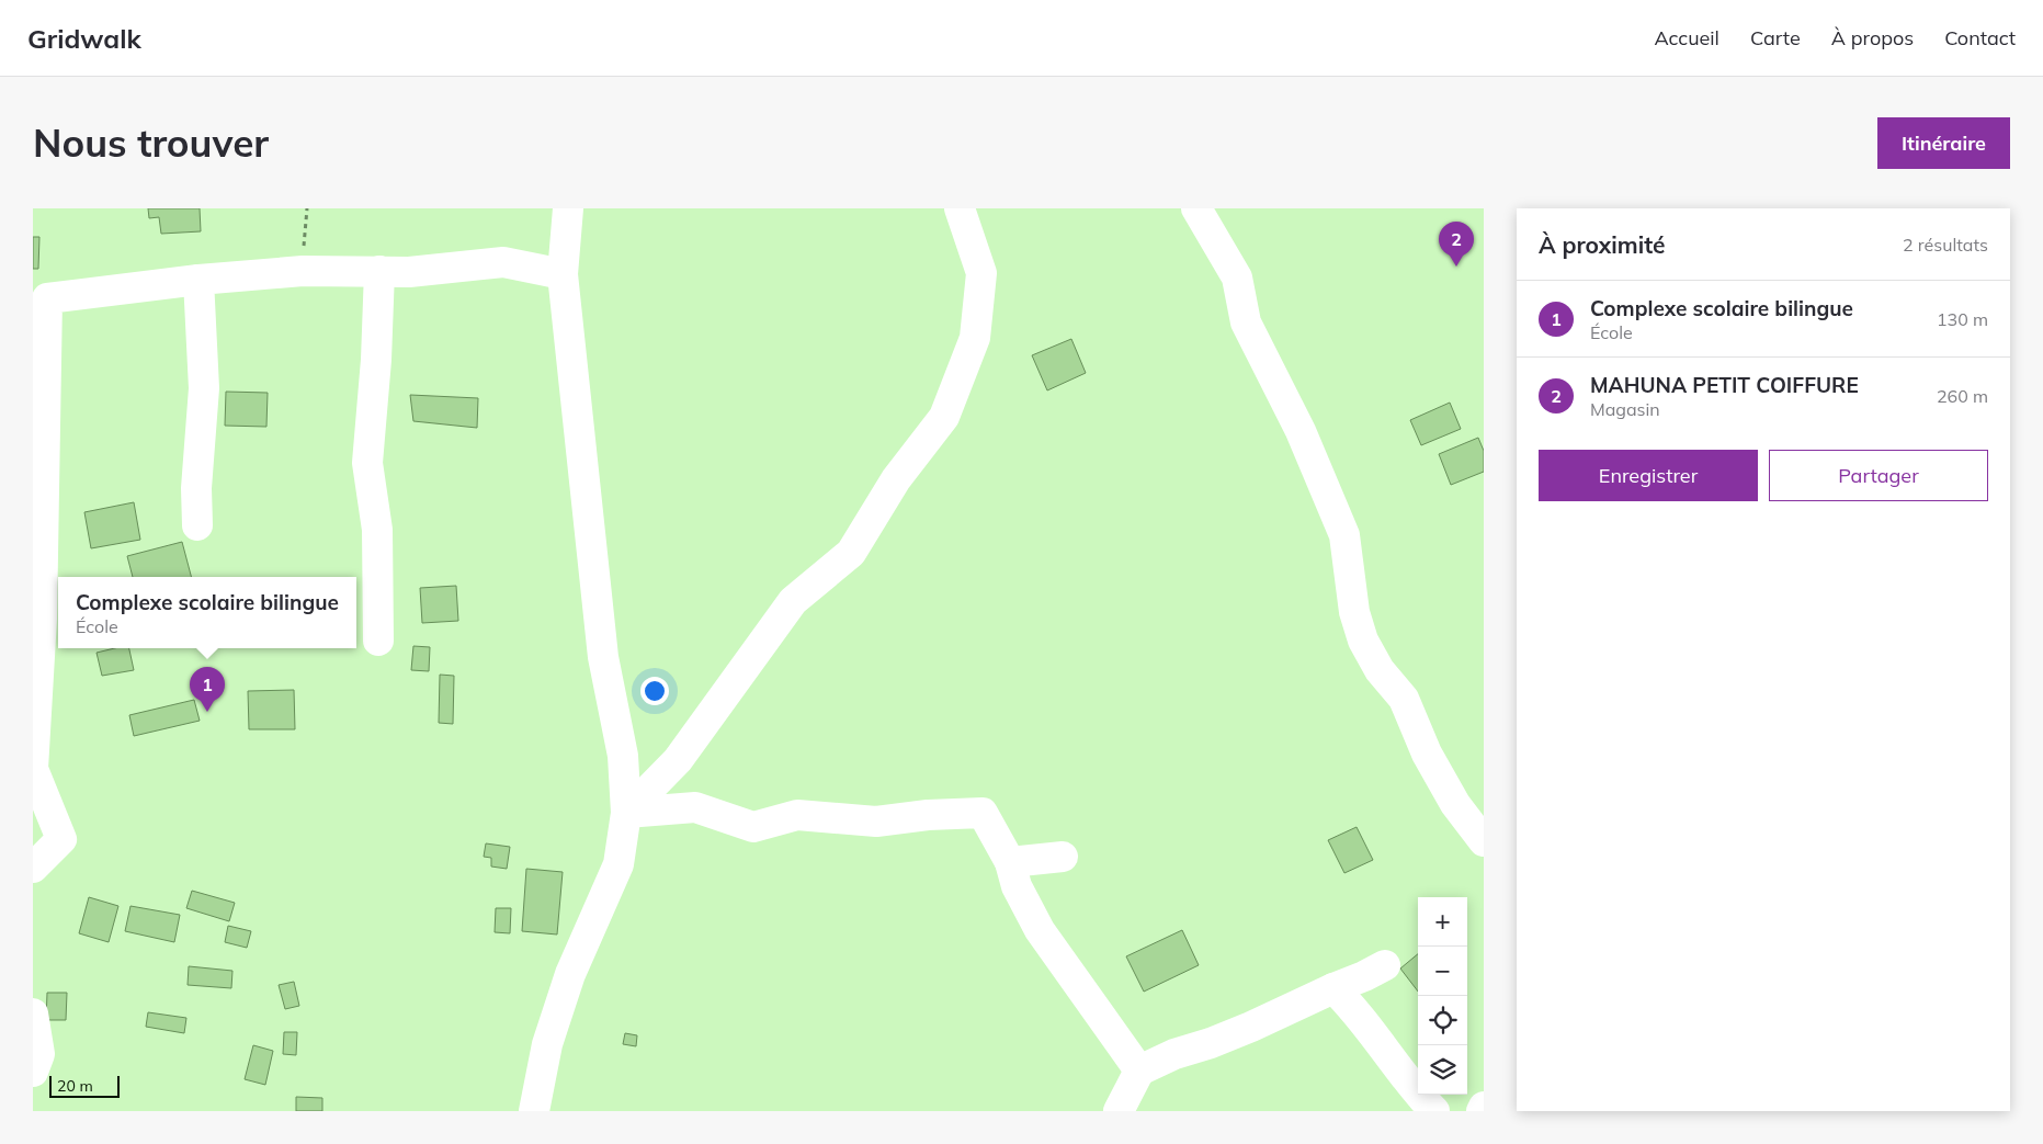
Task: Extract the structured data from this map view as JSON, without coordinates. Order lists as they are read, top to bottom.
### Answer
{
  "scale_bar": "20 m",
  "page": {
    "header": "Gridwalk",
    "nav": [
      "Accueil",
      "Carte",
      "À propos",
      "Contact"
    ],
    "buttons": [
      "Itinéraire",
      ["Enregistrer", "Partager"]
    ],
    "title": "Nous trouver",
    "heading": ["À proximité", "2 résultats"],
    "pins": ["2", "1"],
    "list": [
      {
        "mark": "1",
        "name": "Complexe scolaire bilingue",
        "note": "École",
        "value": "130 m"
      },
      {
        "mark": "2",
        "name": "MAHUNA PETIT COIFFURE",
        "note": "Magasin",
        "value": "260 m"
      }
    ],
    "popup": ["Complexe scolaire bilingue", "École"],
    "map_buttons": ["+", "−"],
    "scale": "20 m"
  }
}
